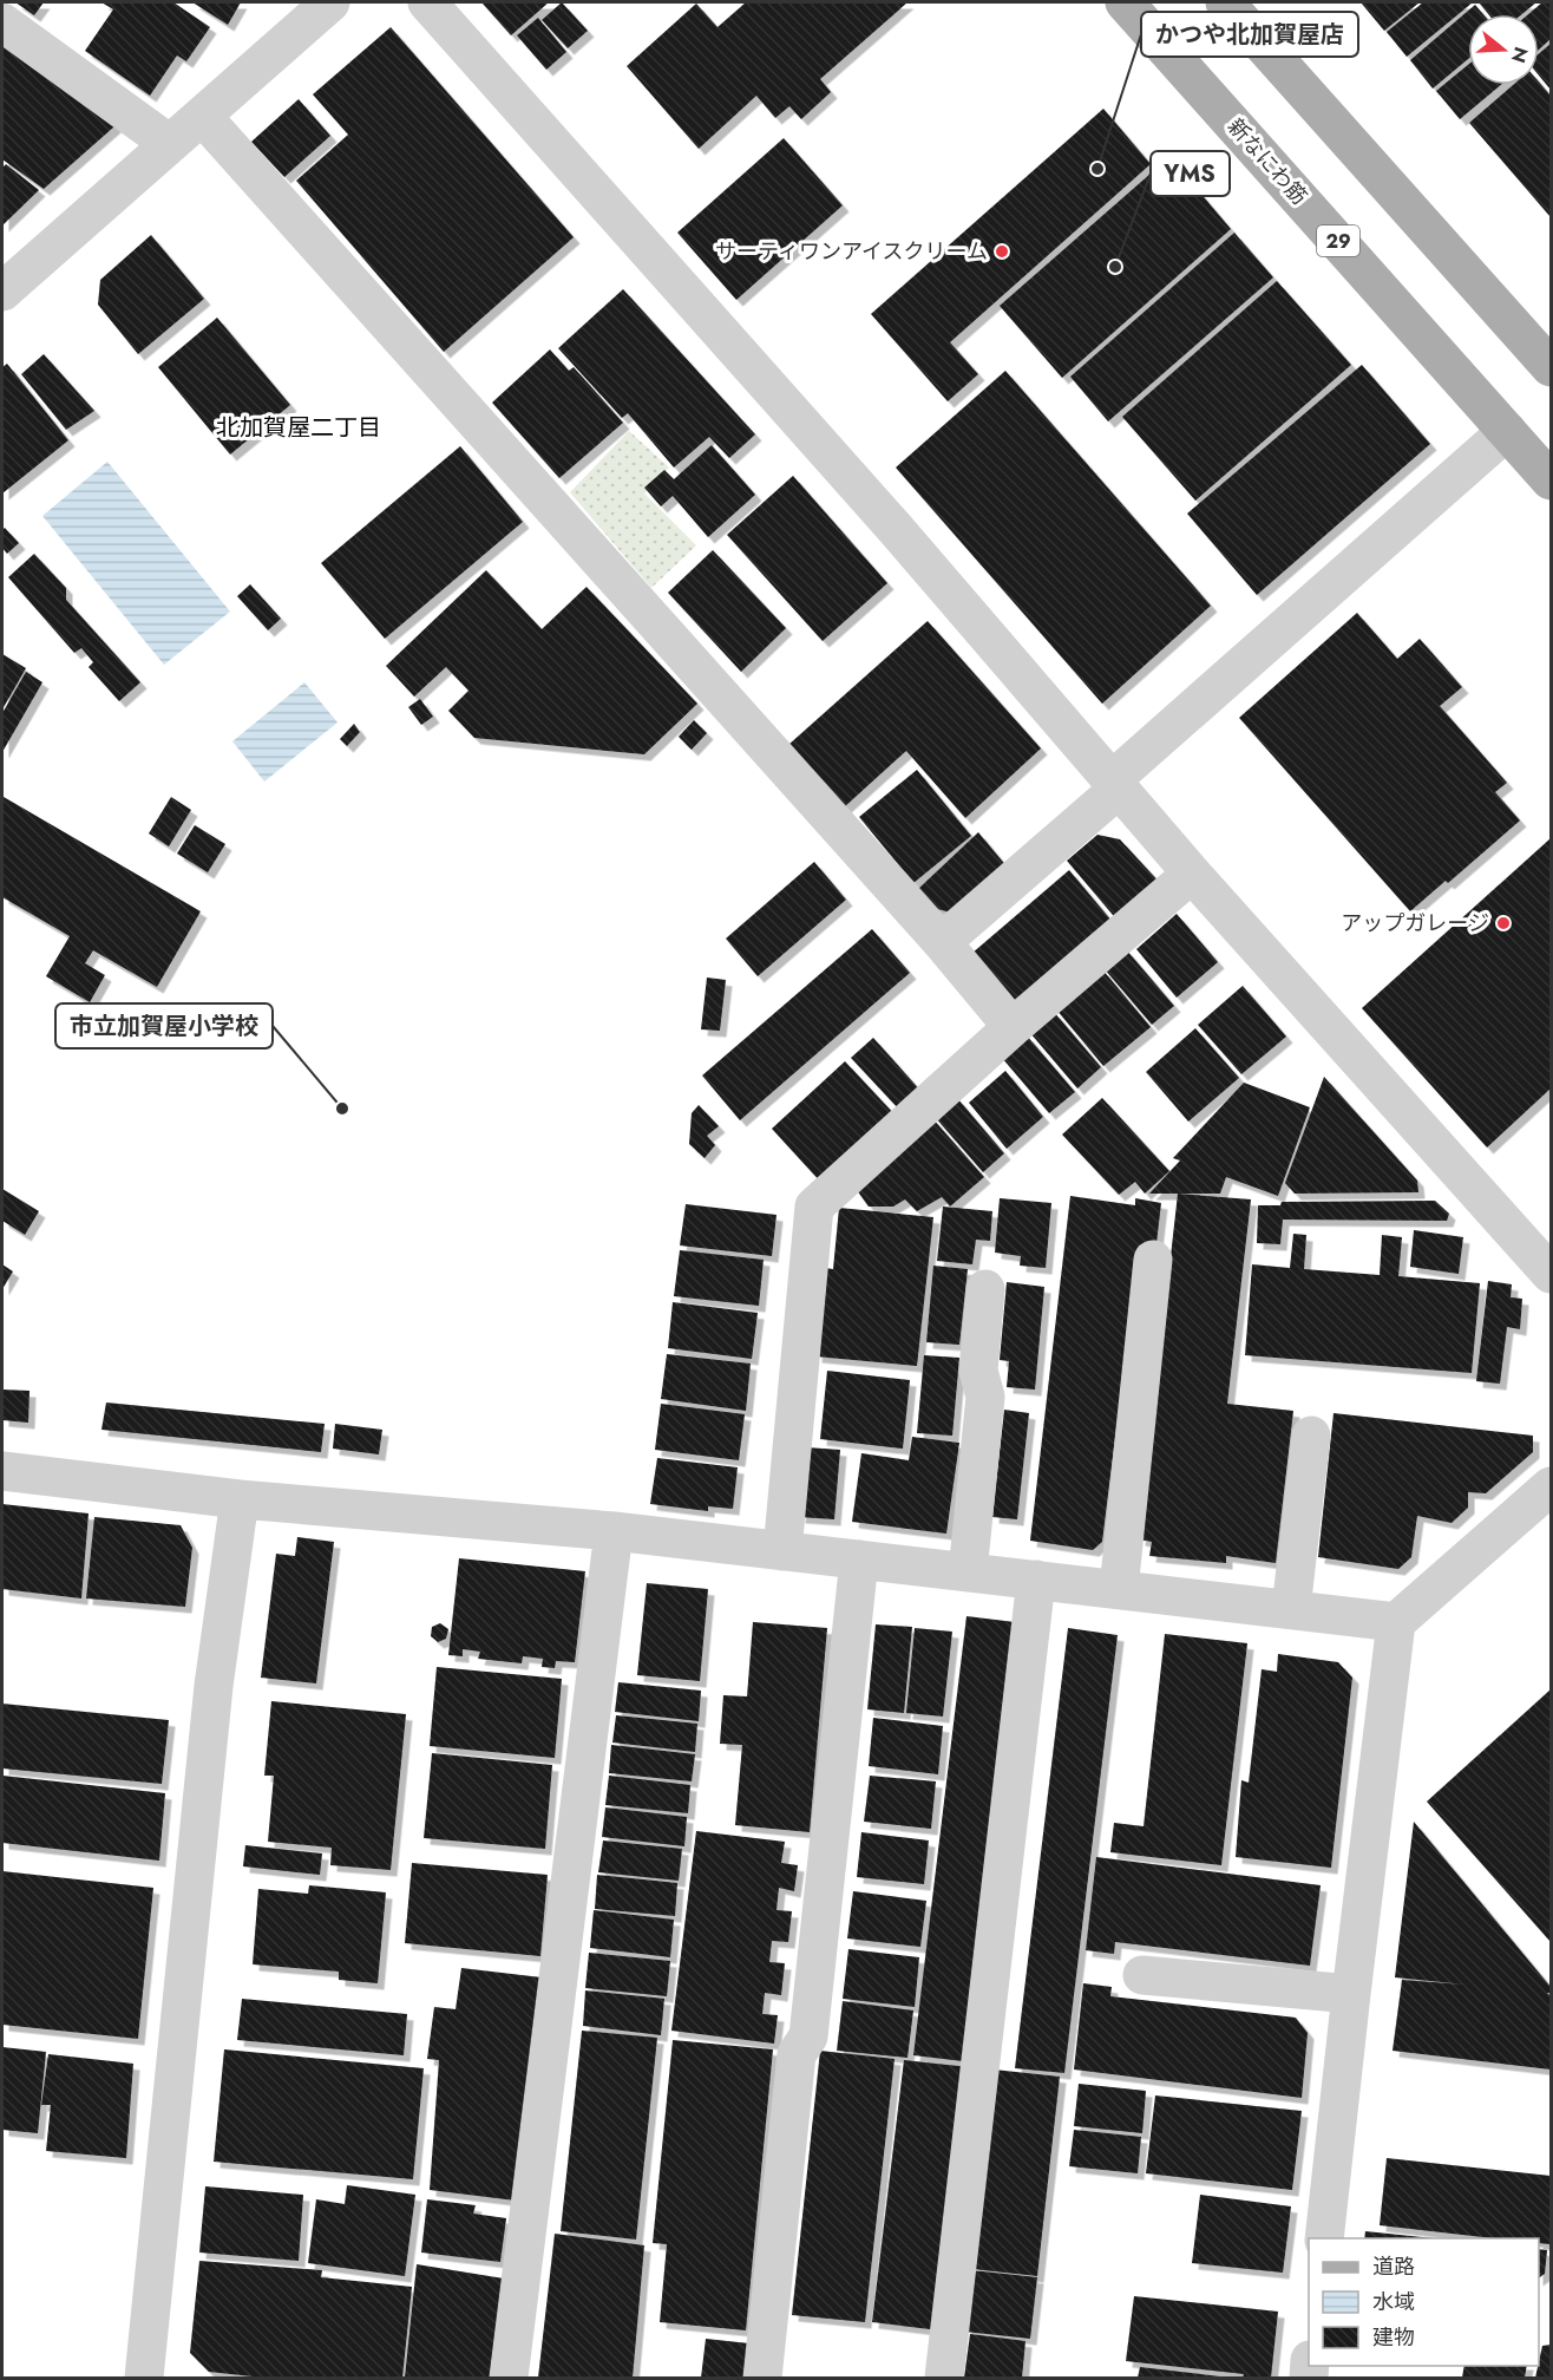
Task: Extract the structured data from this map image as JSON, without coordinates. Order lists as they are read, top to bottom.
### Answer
{
  "streets": {
    "main road": ["新なにわ筋", "29"]
  },
  "districts": ["北加賀屋二丁目"],
  "places": [
    "かつや北加賀屋店",
    "サーティワンアイスクリーム",
    "YMS",
    "アップガレージ",
    "市立加賀屋小学校"
  ],
  "legend": ["道路", "水域", "建物"],
  "north": "right"
}
